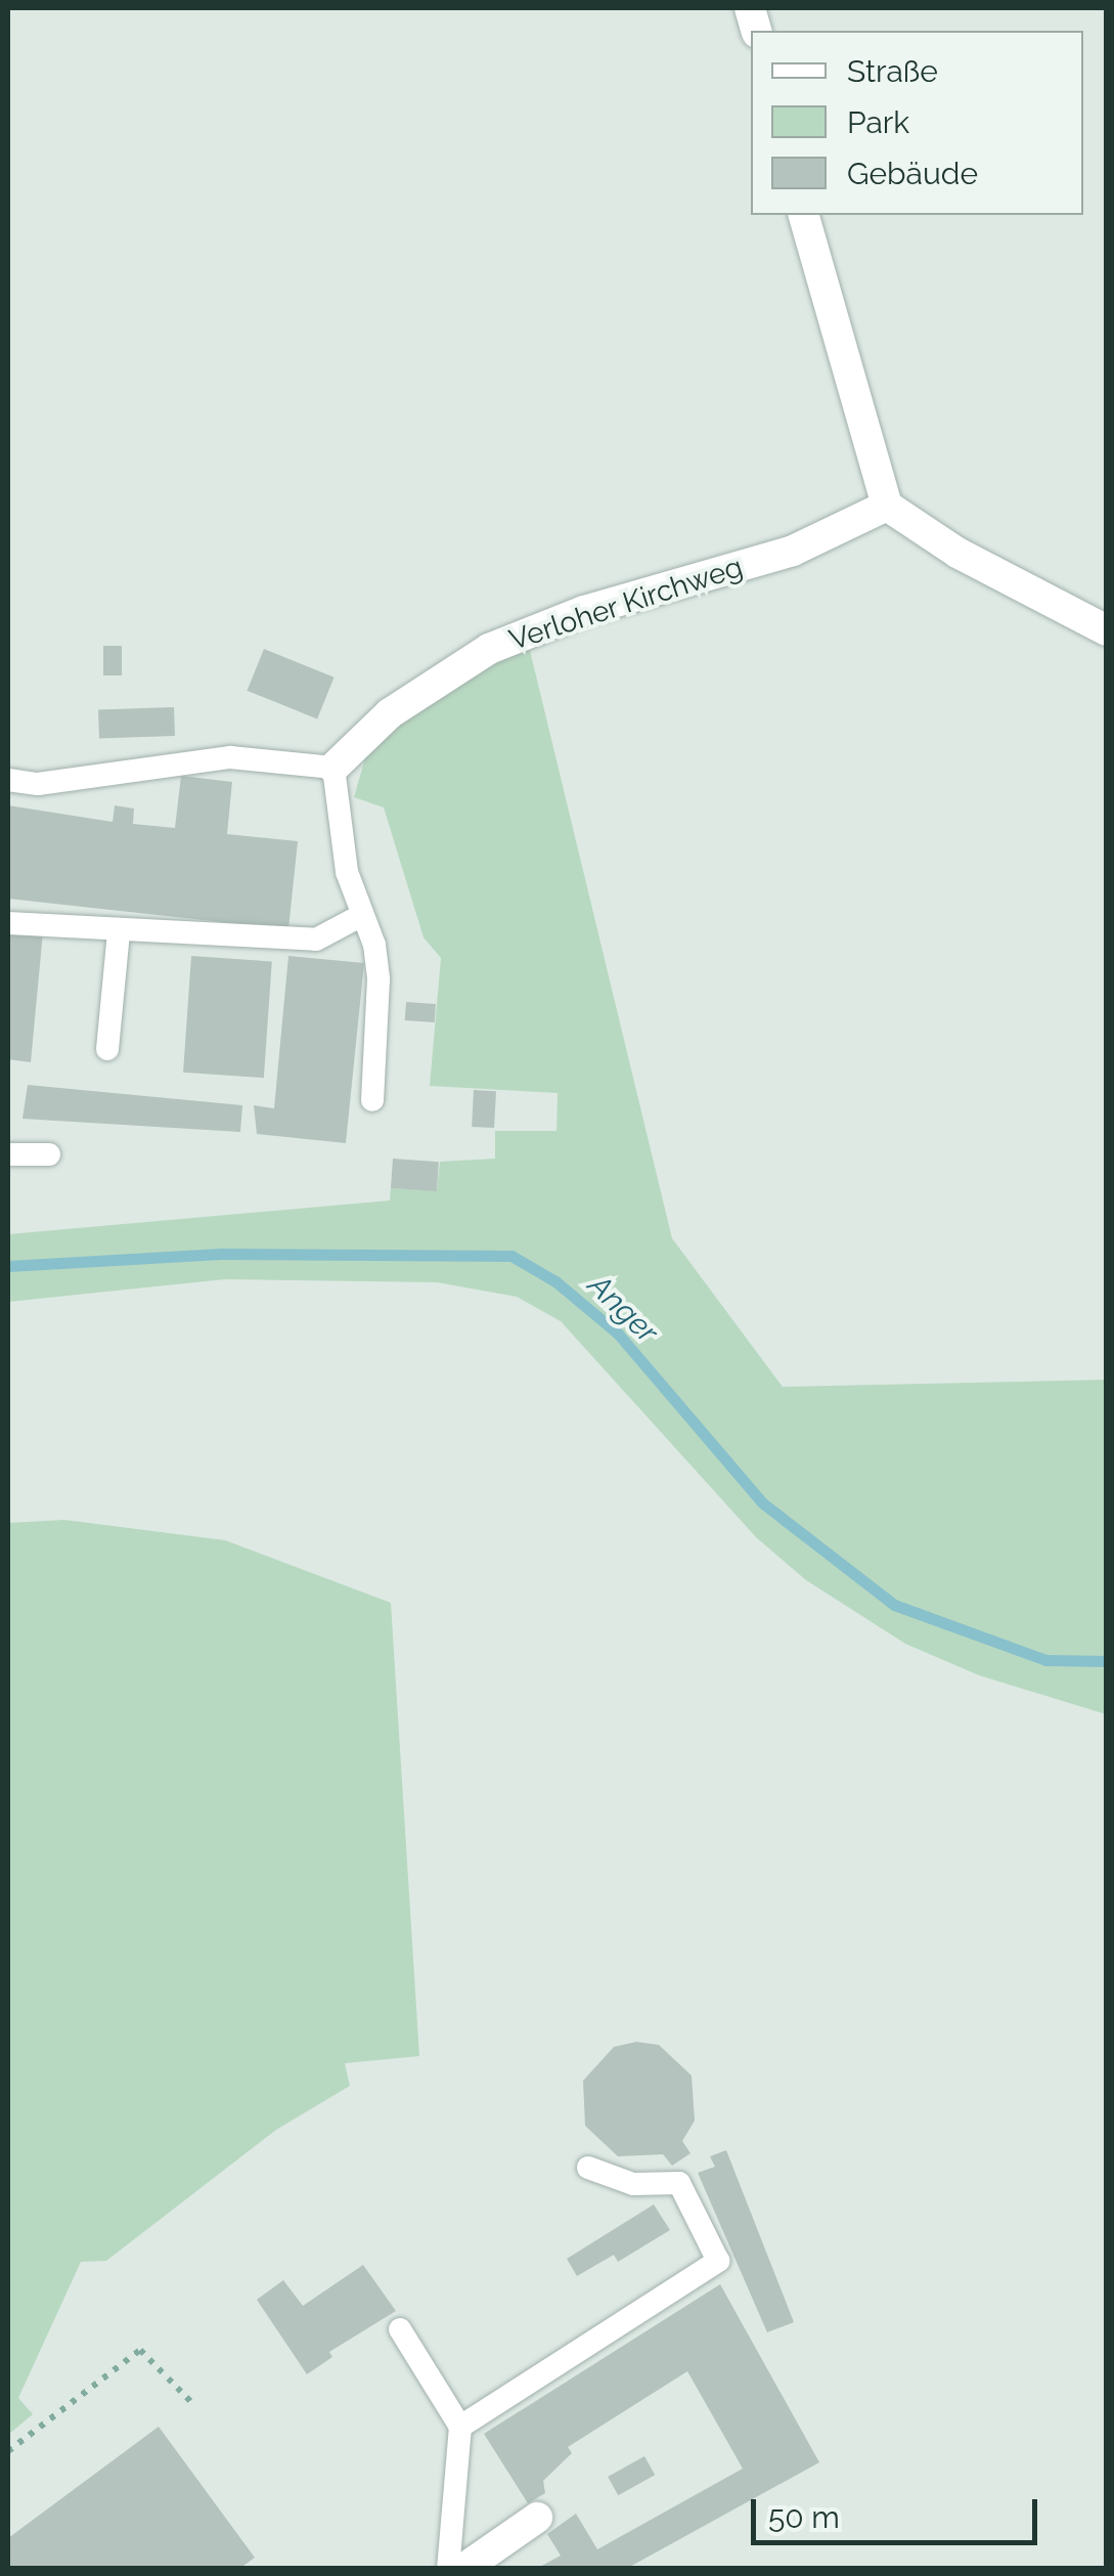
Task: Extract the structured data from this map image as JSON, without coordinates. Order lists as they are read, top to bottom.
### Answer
{
  "streets": {
    "street": ["Verloher Kirchweg"]
  },
  "water": ["Anger"],
  "legend": ["Straße", "Park", "Gebäude"],
  "scale_bar": "50 m"
}
